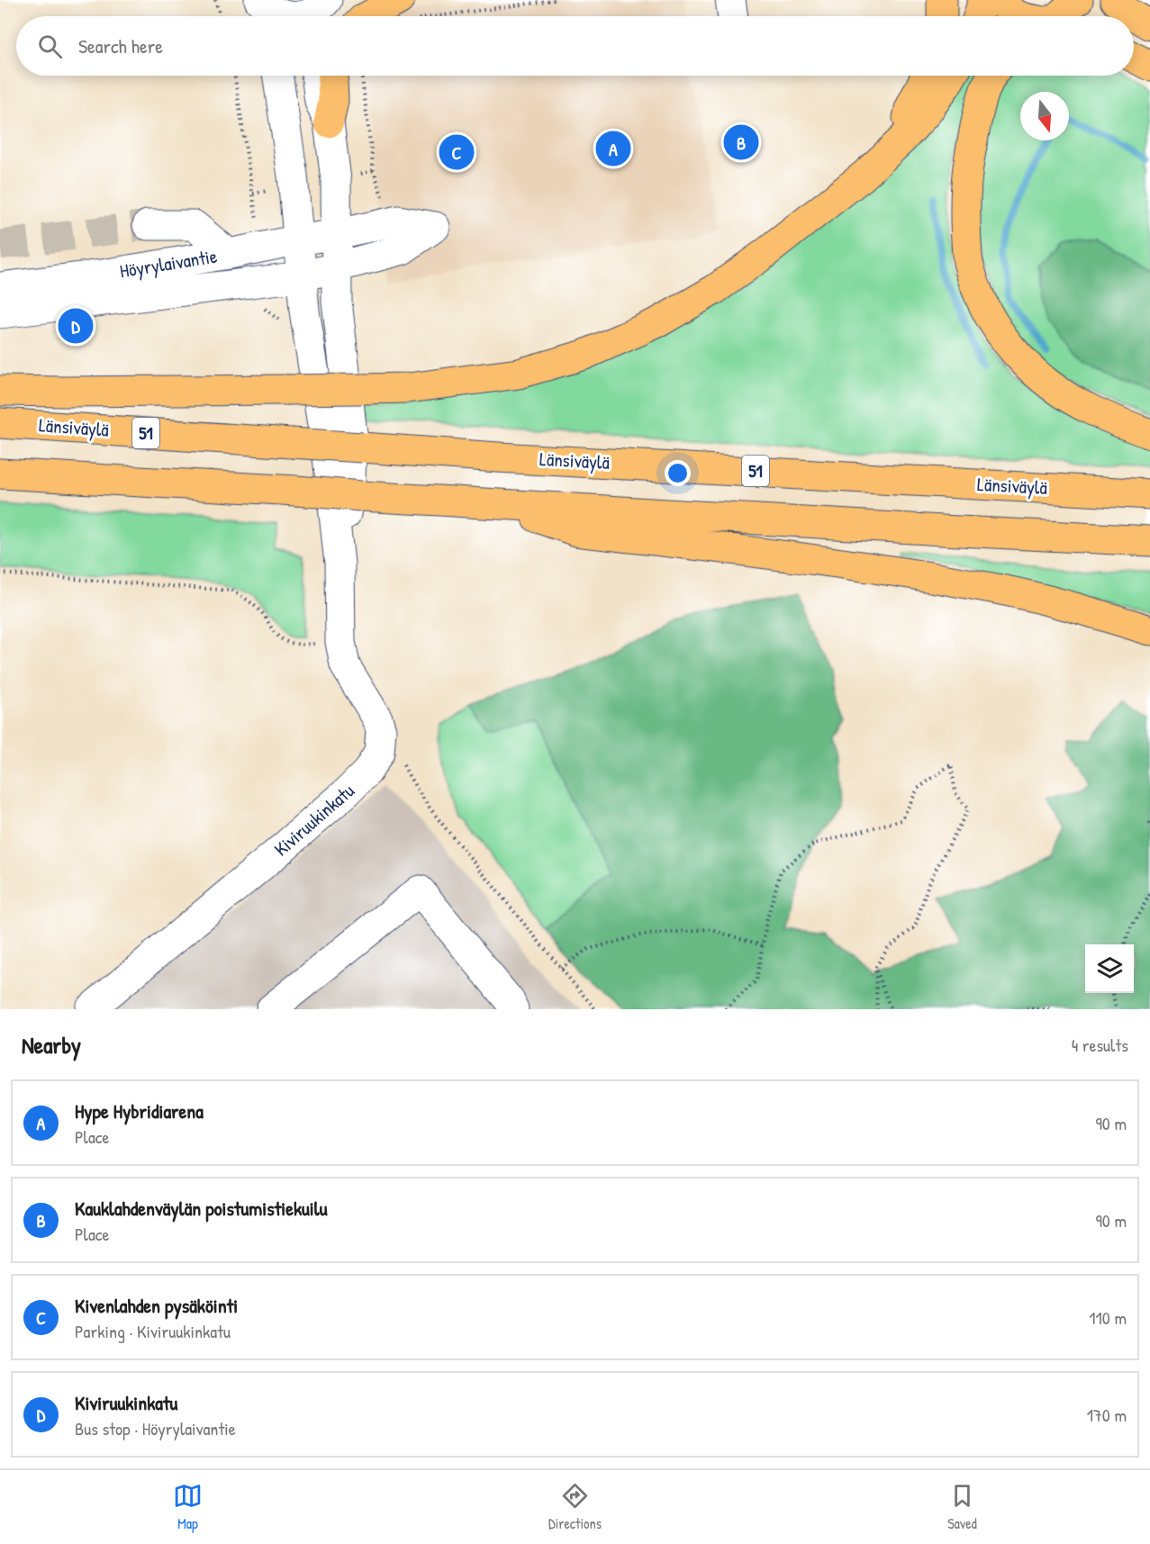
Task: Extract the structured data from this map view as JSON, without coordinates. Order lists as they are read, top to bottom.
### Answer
{
  "streets": {
    "main road": ["Länsiväylä", "51"],
    "street": ["Höyrylaivantie", "Kiviruukinkatu"]
  },
  "crossings": [
    ["Höyrylaivantie", "Kiviruukinkatu"]
  ],
  "north": "bottom",
  "page": {
    "search": "Search here",
    "pins": [
      "B",
      "A",
      "C",
      "D"
    ],
    "heading": ["Nearby", "4 results"],
    "list": [
      {
        "mark": "A",
        "name": "Hype Hybridiarena",
        "note": "Place",
        "value": "90 m"
      },
      {
        "mark": "B",
        "name": "Kauklahdenväylän poistumistiekuilu",
        "note": "Place",
        "value": "90 m"
      },
      {
        "mark": "C",
        "name": "Kivenlahden pysäköinti",
        "note": "Parking · Kiviruukinkatu",
        "value": "110 m"
      },
      {
        "mark": "D",
        "name": "Kiviruukinkatu",
        "note": "Bus stop · Höyrylaivantie",
        "value": "170 m"
      }
    ],
    "nav": ["Map", "Directions", "Saved"]
  }
}
